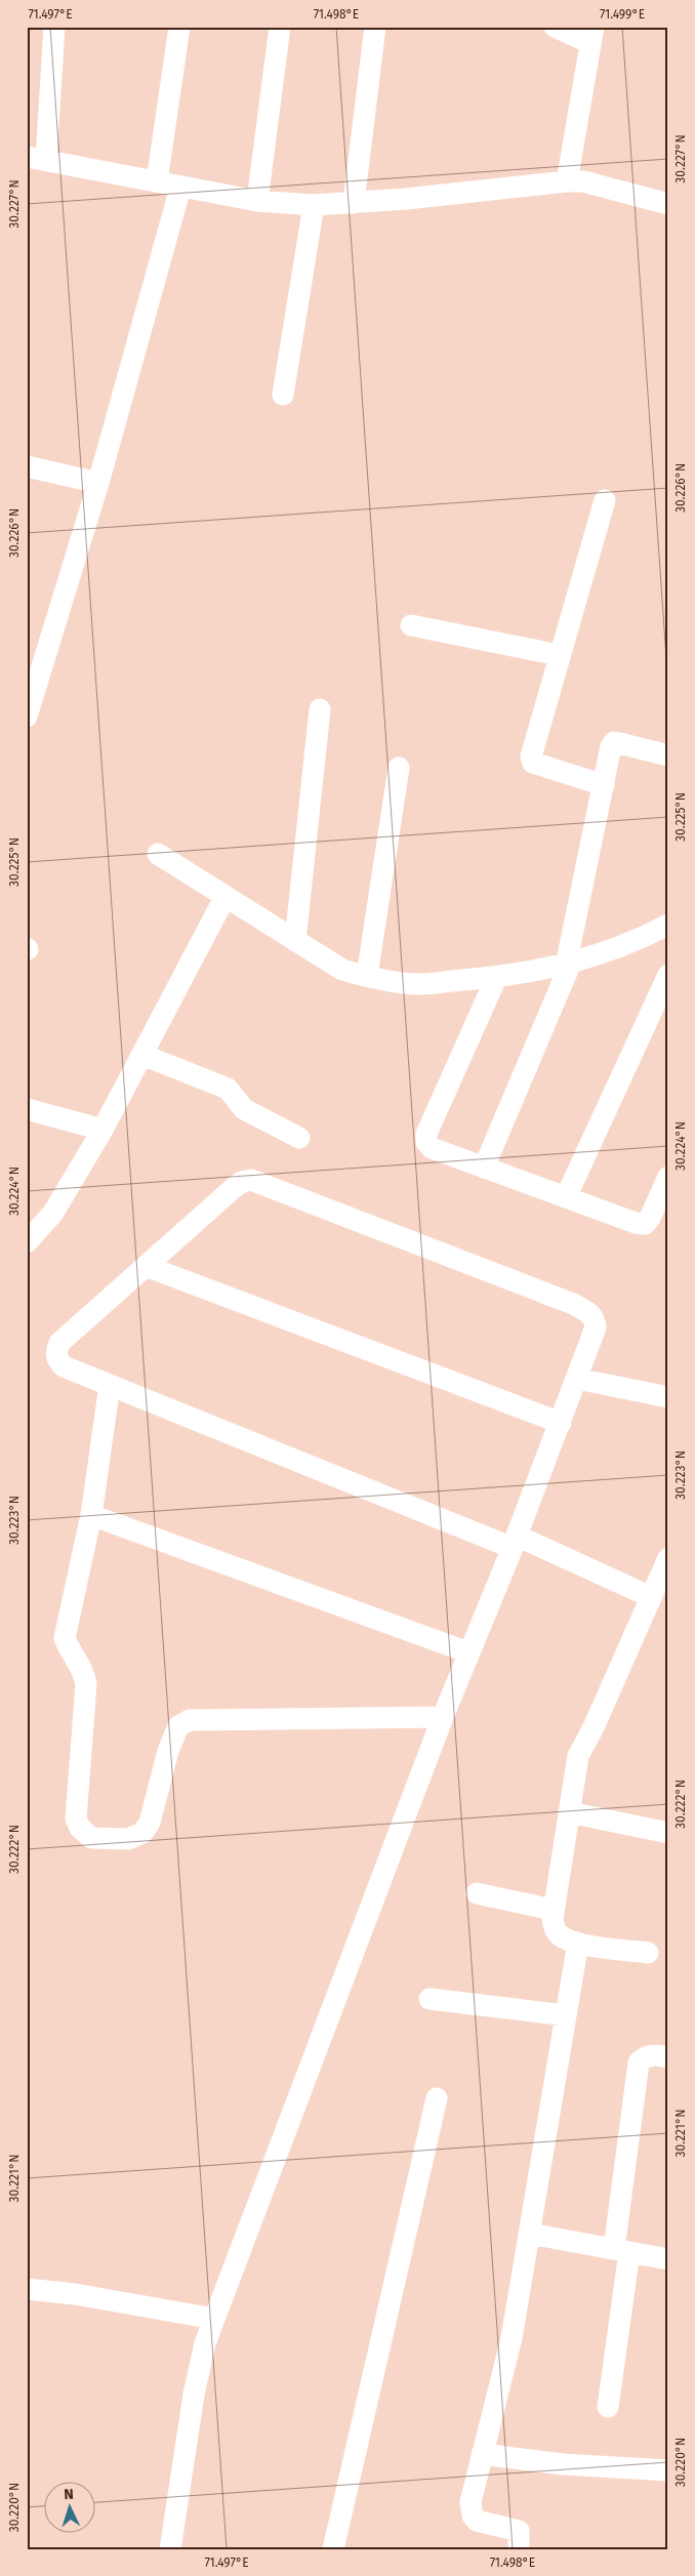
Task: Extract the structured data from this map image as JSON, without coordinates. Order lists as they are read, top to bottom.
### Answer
{
  "north": "top",
  "coordinates": [
    "71.497°E",
    "71.498°E",
    "71.499°E",
    "30.227°N",
    "30.226°N",
    "30.225°N",
    "30.224°N",
    "30.223°N",
    "30.222°N",
    "30.221°N",
    "30.220°N"
  ]
}
